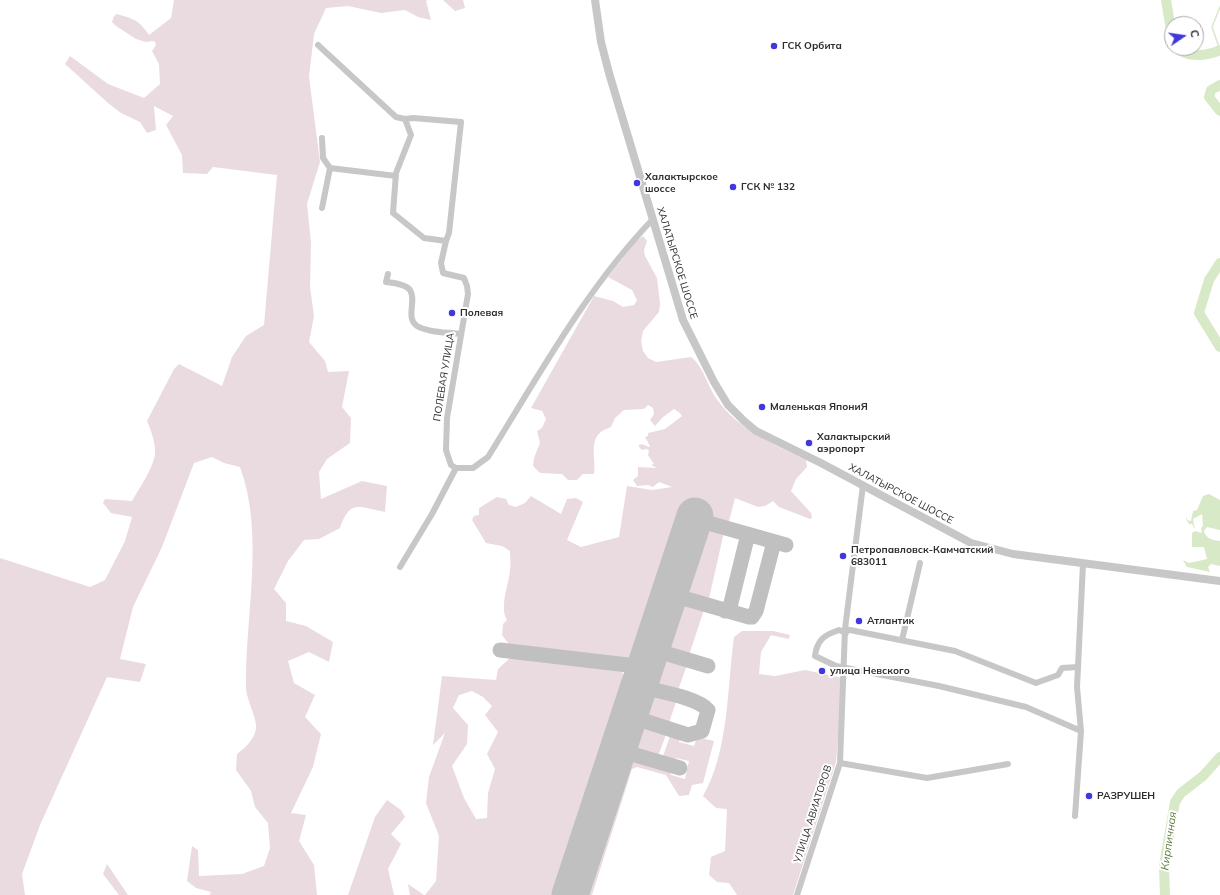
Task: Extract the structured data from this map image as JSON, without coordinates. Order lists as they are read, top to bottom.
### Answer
{
  "streets": {
    "street": ["ХАЛАТЫРСКОЕ ШОССЕ", "ПОЛЕВАЯ УЛИЦА", "УЛИЦА АВИАТОРОВ"]
  },
  "water": ["Кирпичная"],
  "places": [
    "ГСК Орбита",
    "Халактырское шоссе",
    "ГСК № 132",
    "Полевая",
    "Маленькая ЯпониЯ",
    "Халактырский аэропорт",
    "Петропавловск-Камчатский 683011",
    "Атлантик",
    "улица Невского",
    "РАЗРУШЕН"
  ],
  "north": "right"
}
